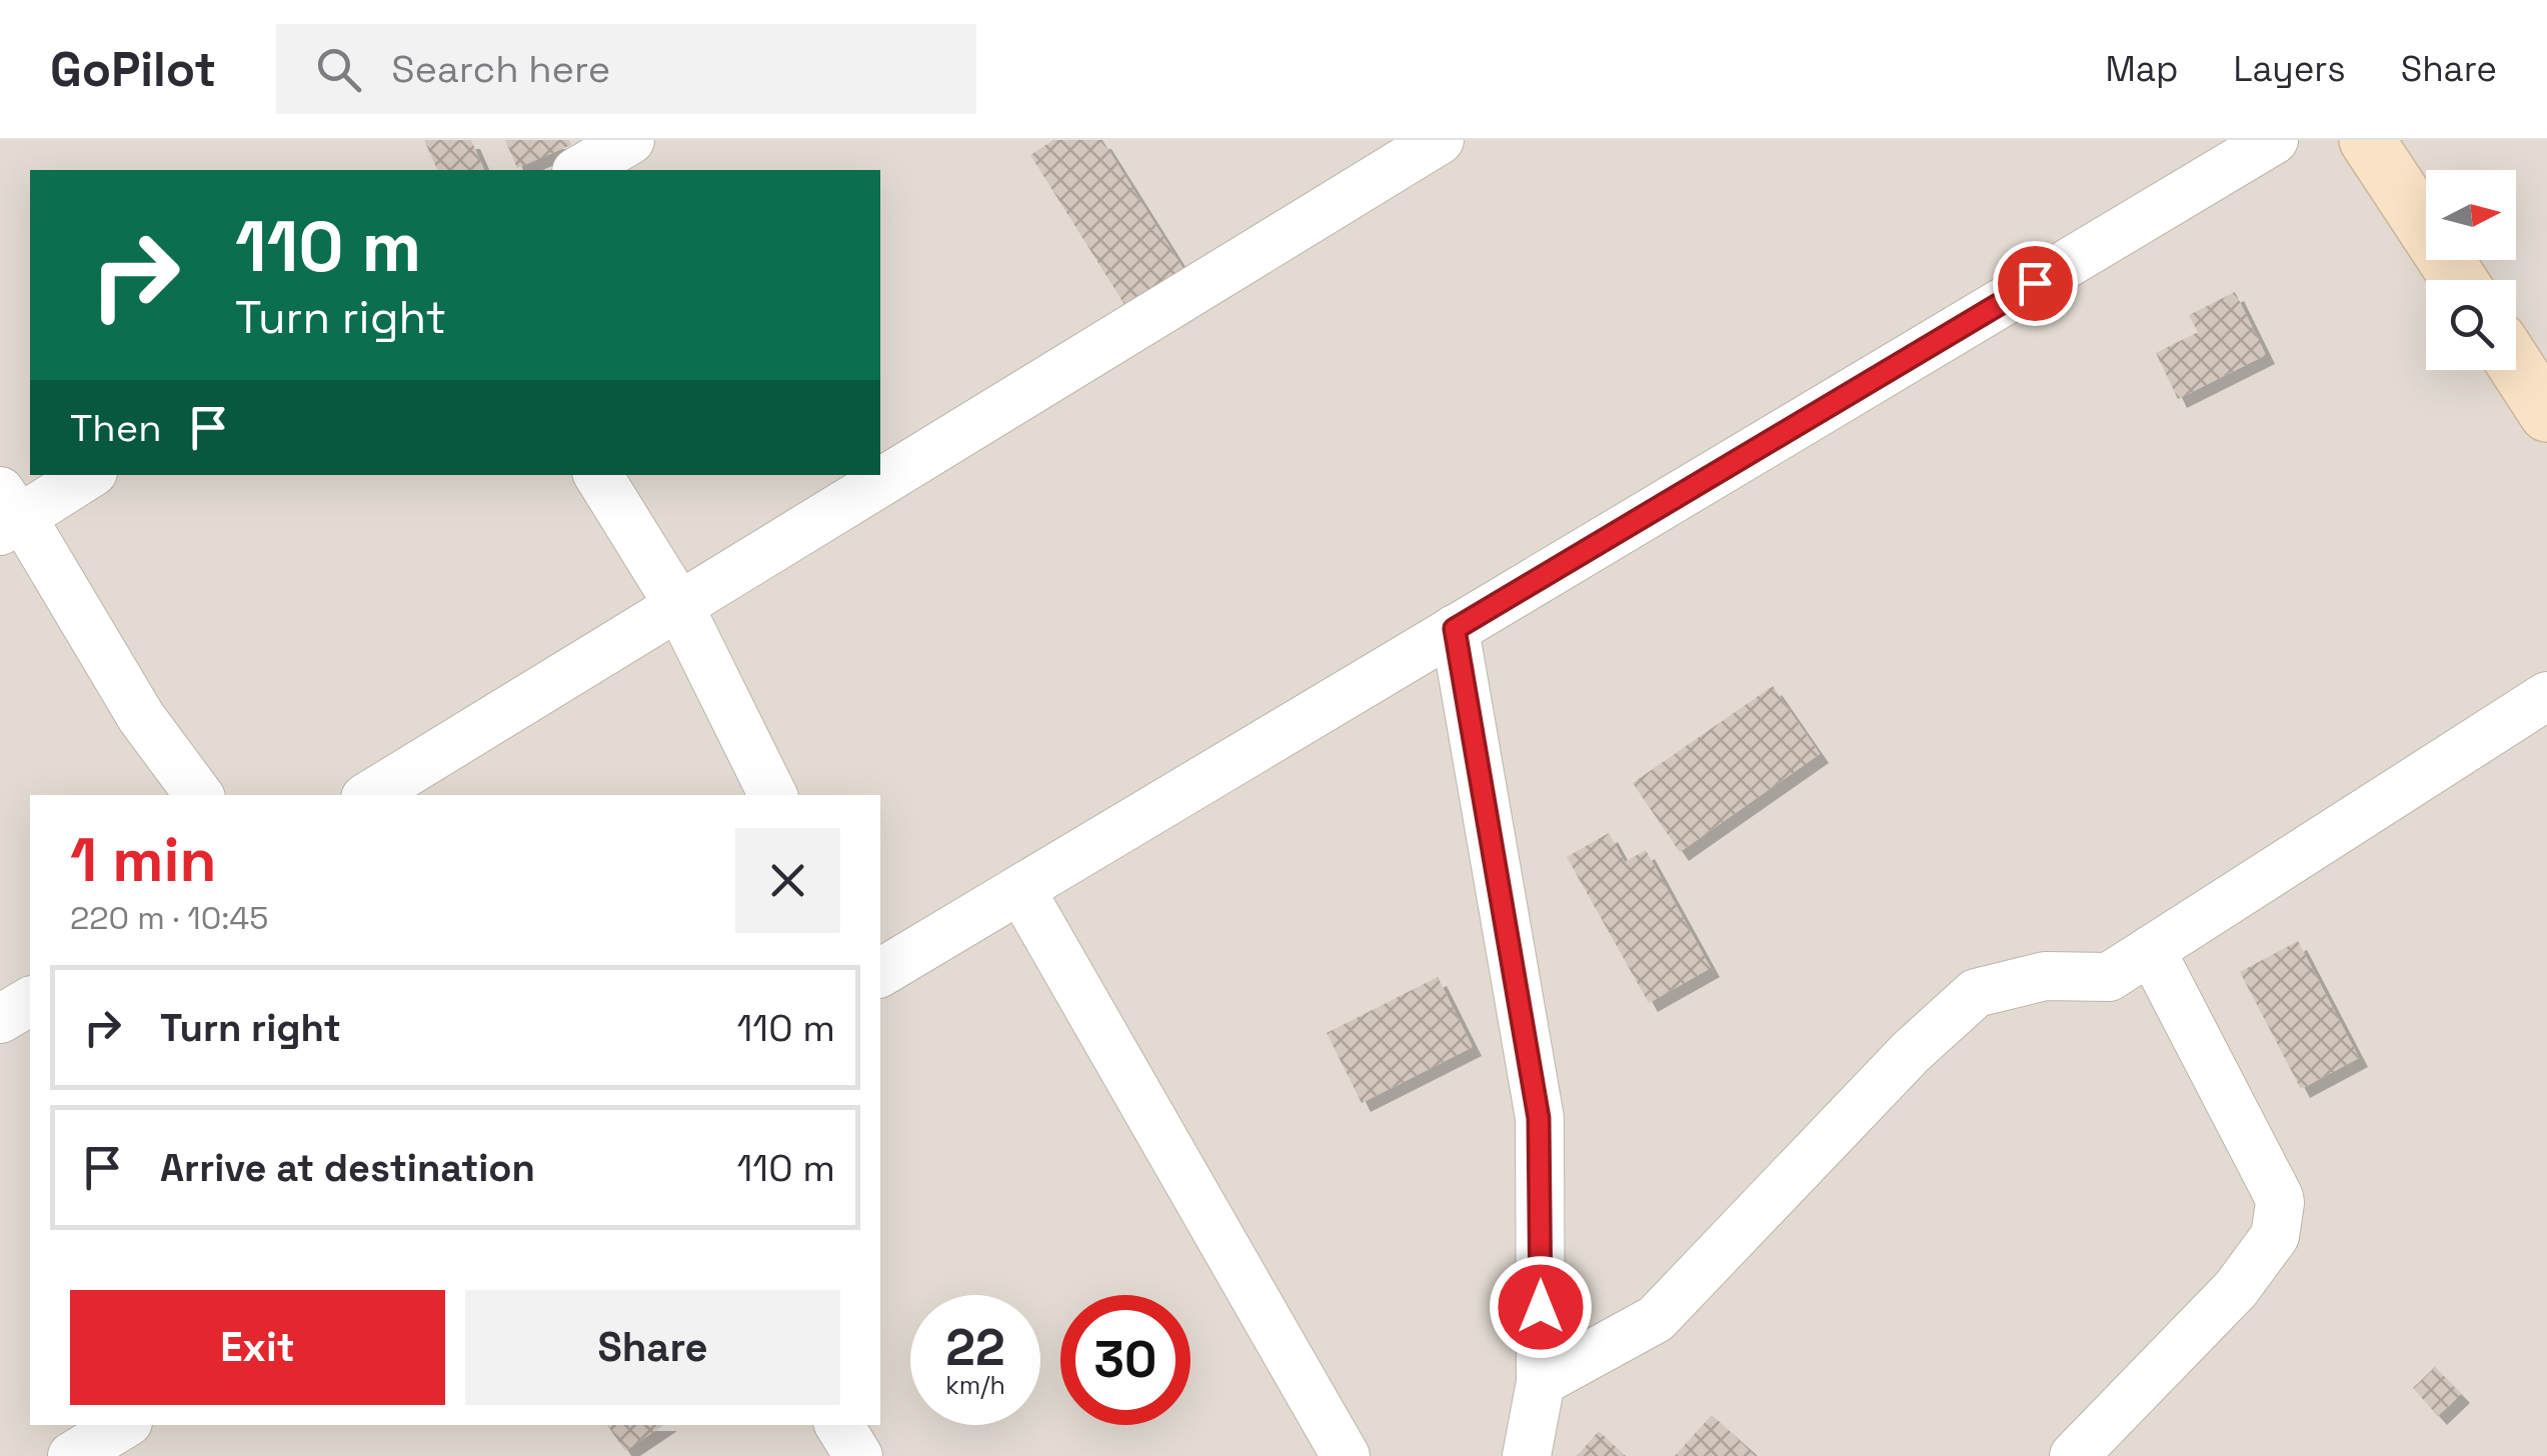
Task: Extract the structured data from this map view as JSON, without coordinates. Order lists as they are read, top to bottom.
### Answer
{
  "north": "right",
  "page": {
    "header": "GoPilot",
    "search": "Search here",
    "nav": ["Map", "Layers", "Share"],
    "turn": ["110 m", "Turn right"],
    "then": "Then",
    "heading": ["1 min", "220 m · 10:45"],
    "list": [
      {
        "name": "Turn right",
        "value": "110 m"
      },
      {
        "name": "Arrive at destination",
        "value": "110 m"
      }
    ],
    "buttons": ["Exit", "Share"],
    "speed": "22 km/h",
    "limit": "30"
  }
}
